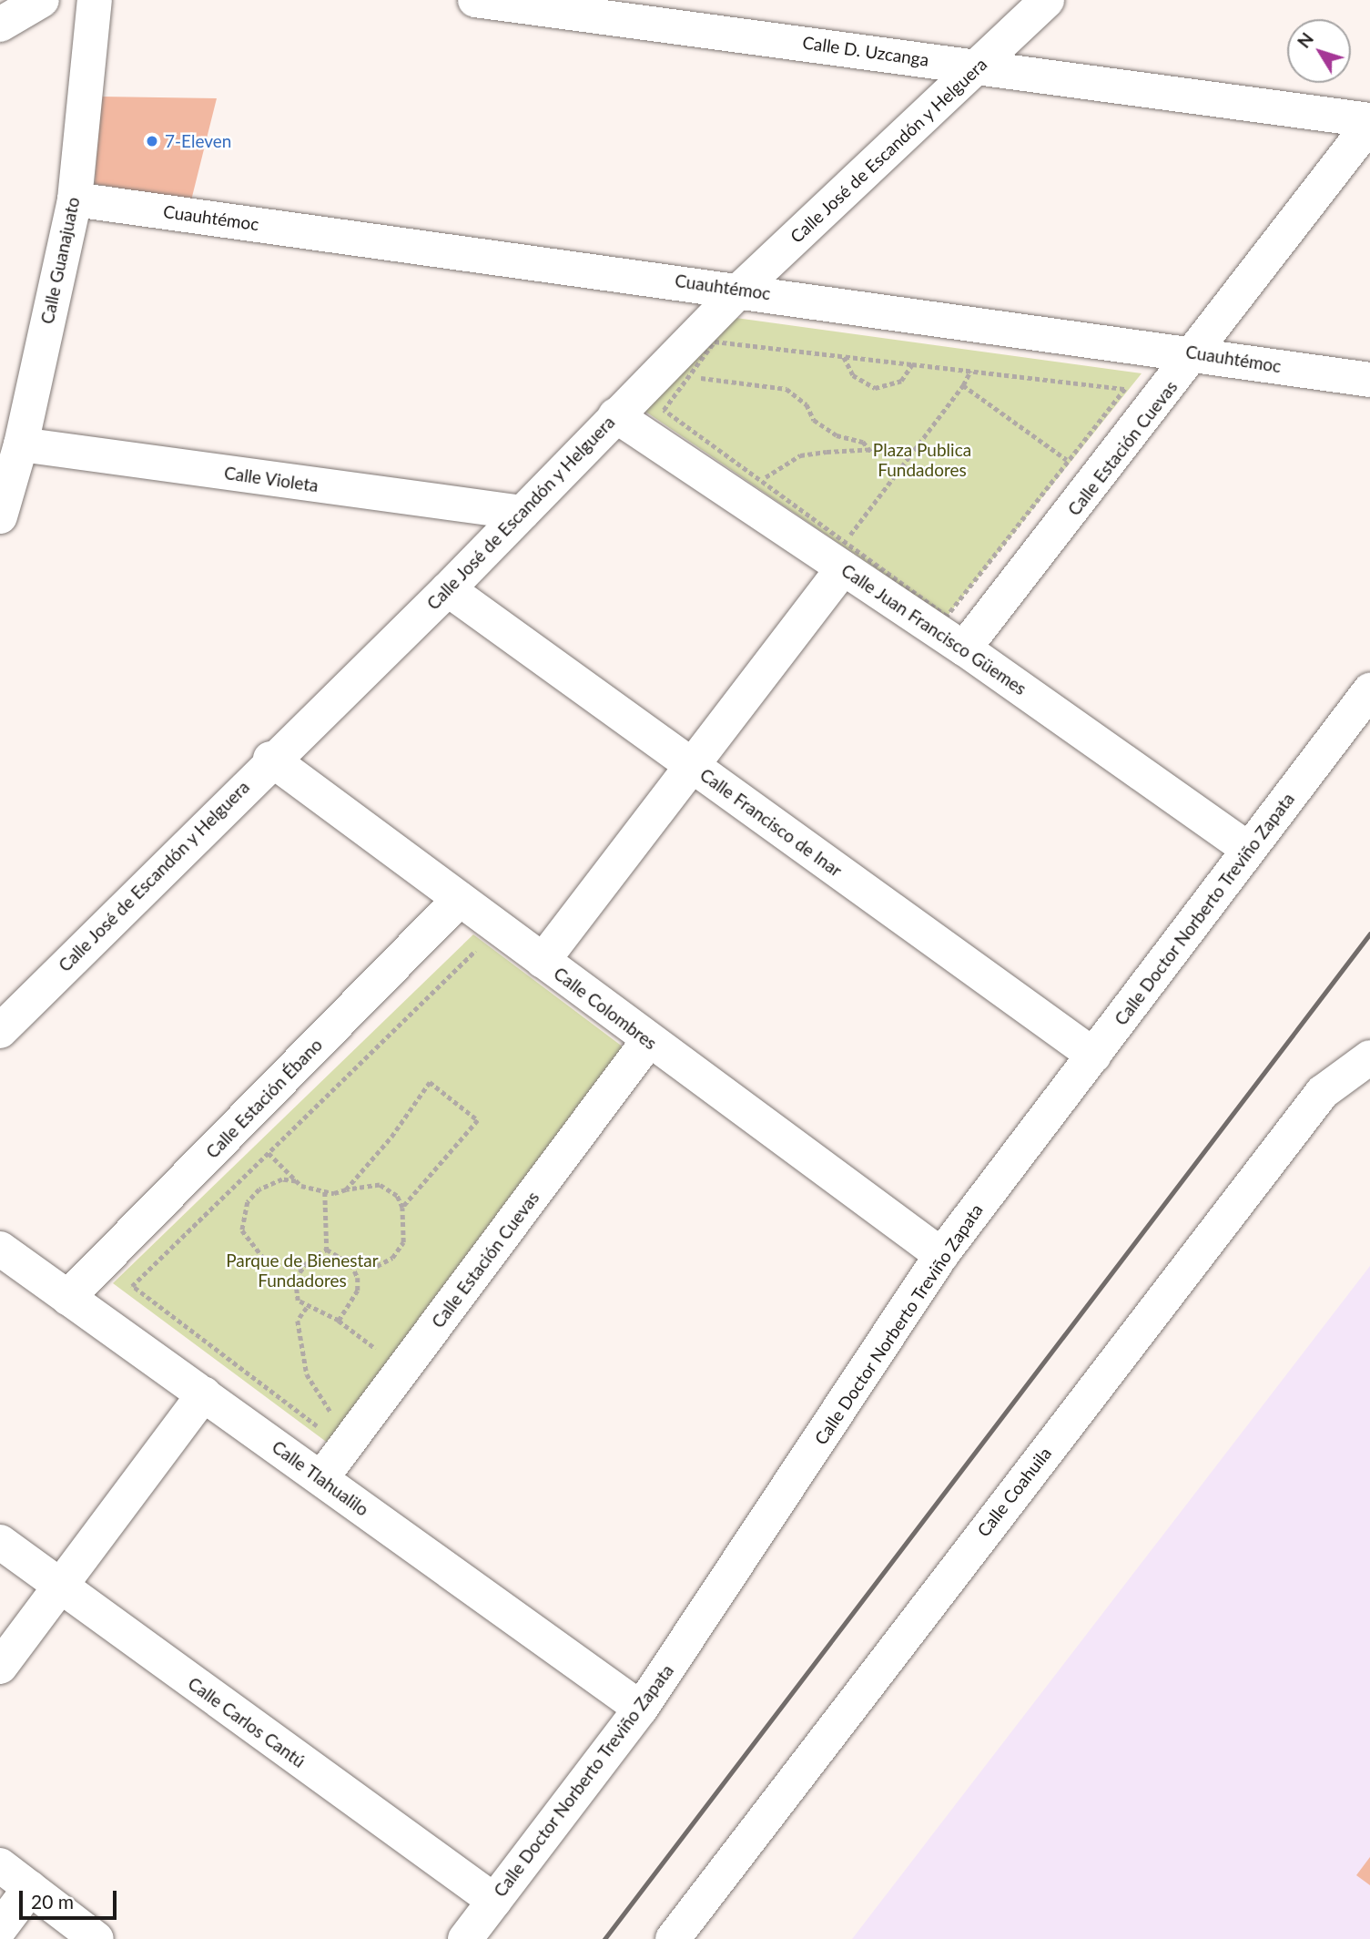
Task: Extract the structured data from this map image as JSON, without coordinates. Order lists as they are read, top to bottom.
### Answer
{
  "streets": {
    "street": [
      "Calle D. Uzcanga",
      "Calle José de Escandón y Helguera",
      "Cuauhtémoc",
      "Calle Guanajuato",
      "Calle Estación Cuevas",
      "Calle Violeta",
      "Calle Juan Francisco Güemes",
      "Calle Francisco de Inar",
      "Calle Doctor Norberto Treviño Zapata",
      "Calle Colombres",
      "Calle Estación Ébano",
      "Calle Tlahualilo",
      "Calle Coahuila",
      "Calle Carlos Cantú"
    ]
  },
  "crossings": [
    ["Calle D. Uzcanga", "Calle José de Escandón y Helguera"],
    ["Calle D. Uzcanga", "Calle Estación Cuevas"],
    ["Calle José de Escandón y Helguera", "Cuauhtémoc"],
    ["Calle José de Escandón y Helguera", "Calle Violeta"],
    ["Calle José de Escandón y Helguera", "Calle Juan Francisco Güemes"],
    ["Calle José de Escandón y Helguera", "Calle Francisco de Inar"],
    ["Calle José de Escandón y Helguera", "Calle Colombres"],
    ["Cuauhtémoc", "Calle Guanajuato"],
    ["Cuauhtémoc", "Calle Estación Cuevas"],
    ["Calle Guanajuato", "Calle Violeta"],
    ["Calle Estación Cuevas", "Calle Juan Francisco Güemes"],
    ["Calle Estación Cuevas", "Calle Colombres"],
    ["Calle Estación Cuevas", "Calle Tlahualilo"],
    ["Calle Juan Francisco Güemes", "Calle Doctor Norberto Treviño Zapata"],
    ["Calle Francisco de Inar", "Calle Doctor Norberto Treviño Zapata"],
    ["Calle Doctor Norberto Treviño Zapata", "Calle Colombres"],
    ["Calle Doctor Norberto Treviño Zapata", "Calle Tlahualilo"],
    ["Calle Doctor Norberto Treviño Zapata", "Calle Carlos Cantú"],
    ["Calle Colombres", "Calle Estación Ébano"],
    ["Calle Estación Ébano", "Calle Tlahualilo"]
  ],
  "parks": ["Plaza Publica Fundadores", "Parque de Bienestar Fundadores"],
  "places": ["7-Eleven"],
  "scale_bar": "20 m",
  "north": "top left"
}
